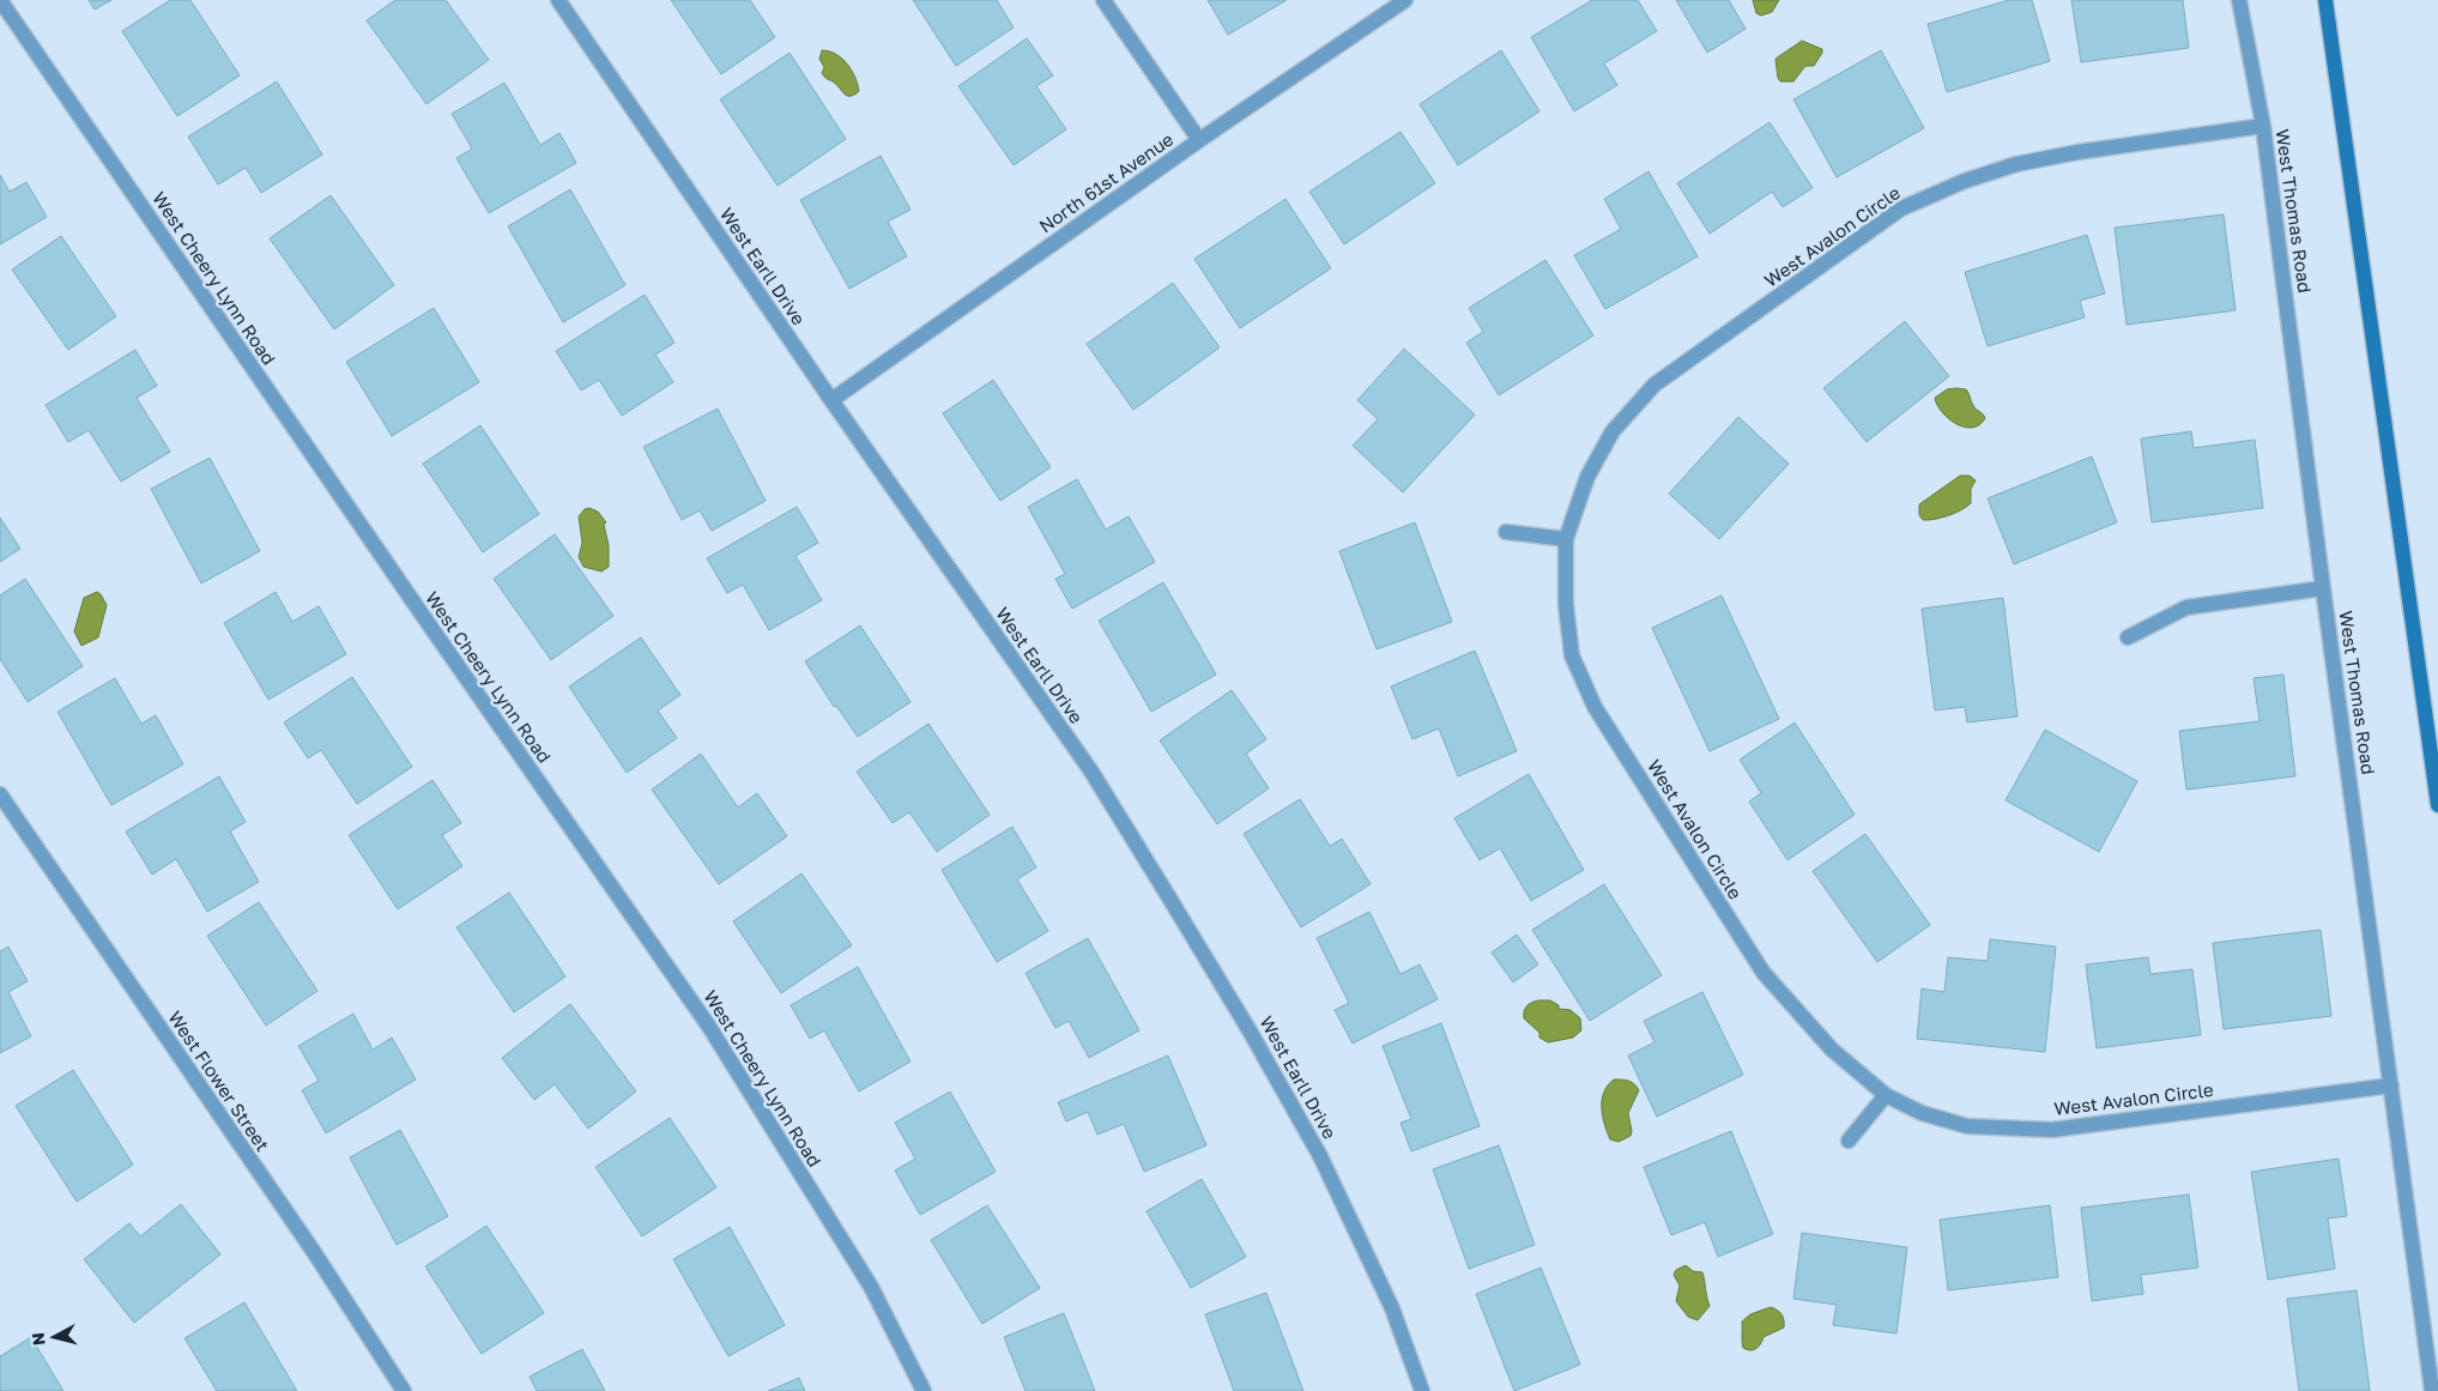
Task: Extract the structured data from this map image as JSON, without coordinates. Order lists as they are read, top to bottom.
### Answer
{
  "streets": {
    "street": [
      "North 61st Avenue",
      "West Thomas Road",
      "West Avalon Circle",
      "West Earll Drive",
      "West Cheery Lynn Road",
      "West Flower Street"
    ]
  },
  "crossings": [
    ["North 61st Avenue", "West Earll Drive"],
    ["West Thomas Road", "West Avalon Circle"]
  ],
  "north": "left"
}
